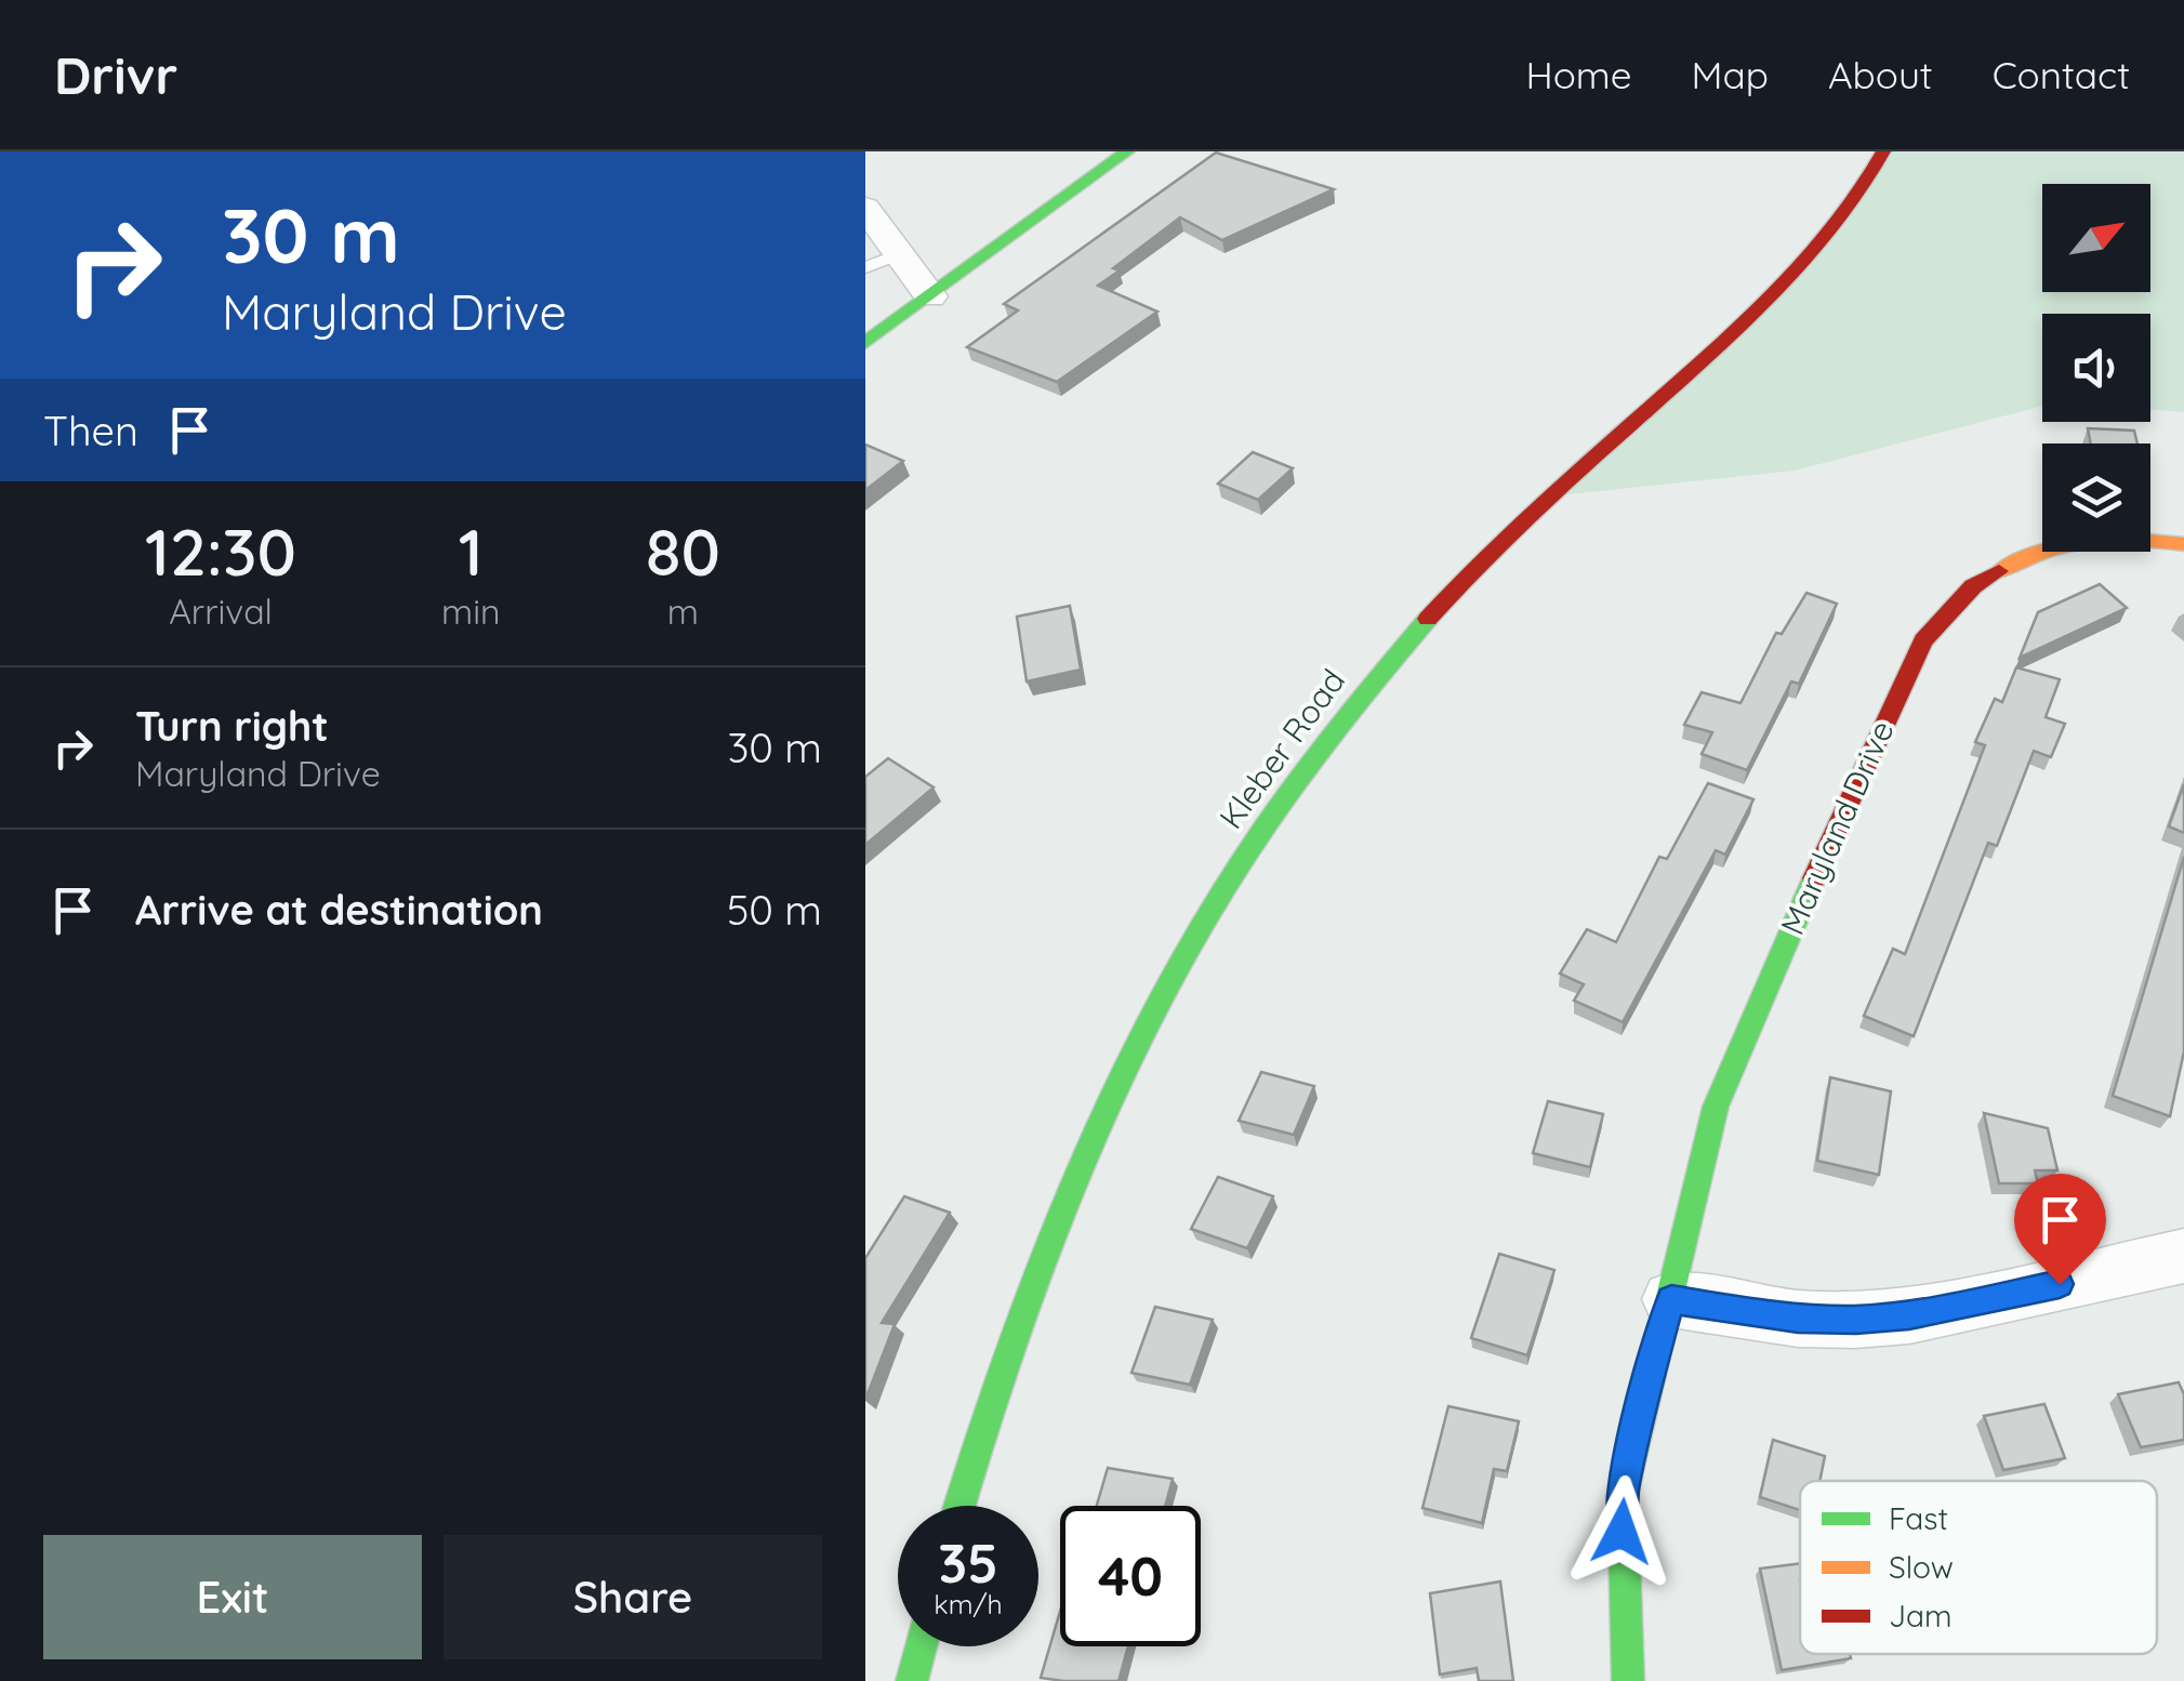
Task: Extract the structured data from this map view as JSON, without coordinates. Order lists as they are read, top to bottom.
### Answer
{
  "streets": {
    "street": ["Kleber Road", "Maryland Drive"]
  },
  "legend": ["Fast", "Slow", "Jam"],
  "north": "top right",
  "page": {
    "header": "Drivr",
    "nav": [
      "Home",
      "Map",
      "About",
      "Contact"
    ],
    "turn": ["30 m", "Maryland Drive"],
    "then": "Then",
    "eta": [
      "12:30",
      "Arrival",
      "1",
      "min",
      "80",
      "m"
    ],
    "list": [
      {
        "name": "Turn right",
        "note": "Maryland Drive",
        "value": "30 m"
      },
      {
        "name": "Arrive at destination",
        "value": "50 m"
      }
    ],
    "speed": "35 km/h",
    "limit": "40",
    "buttons": ["Exit", "Share"]
  }
}
